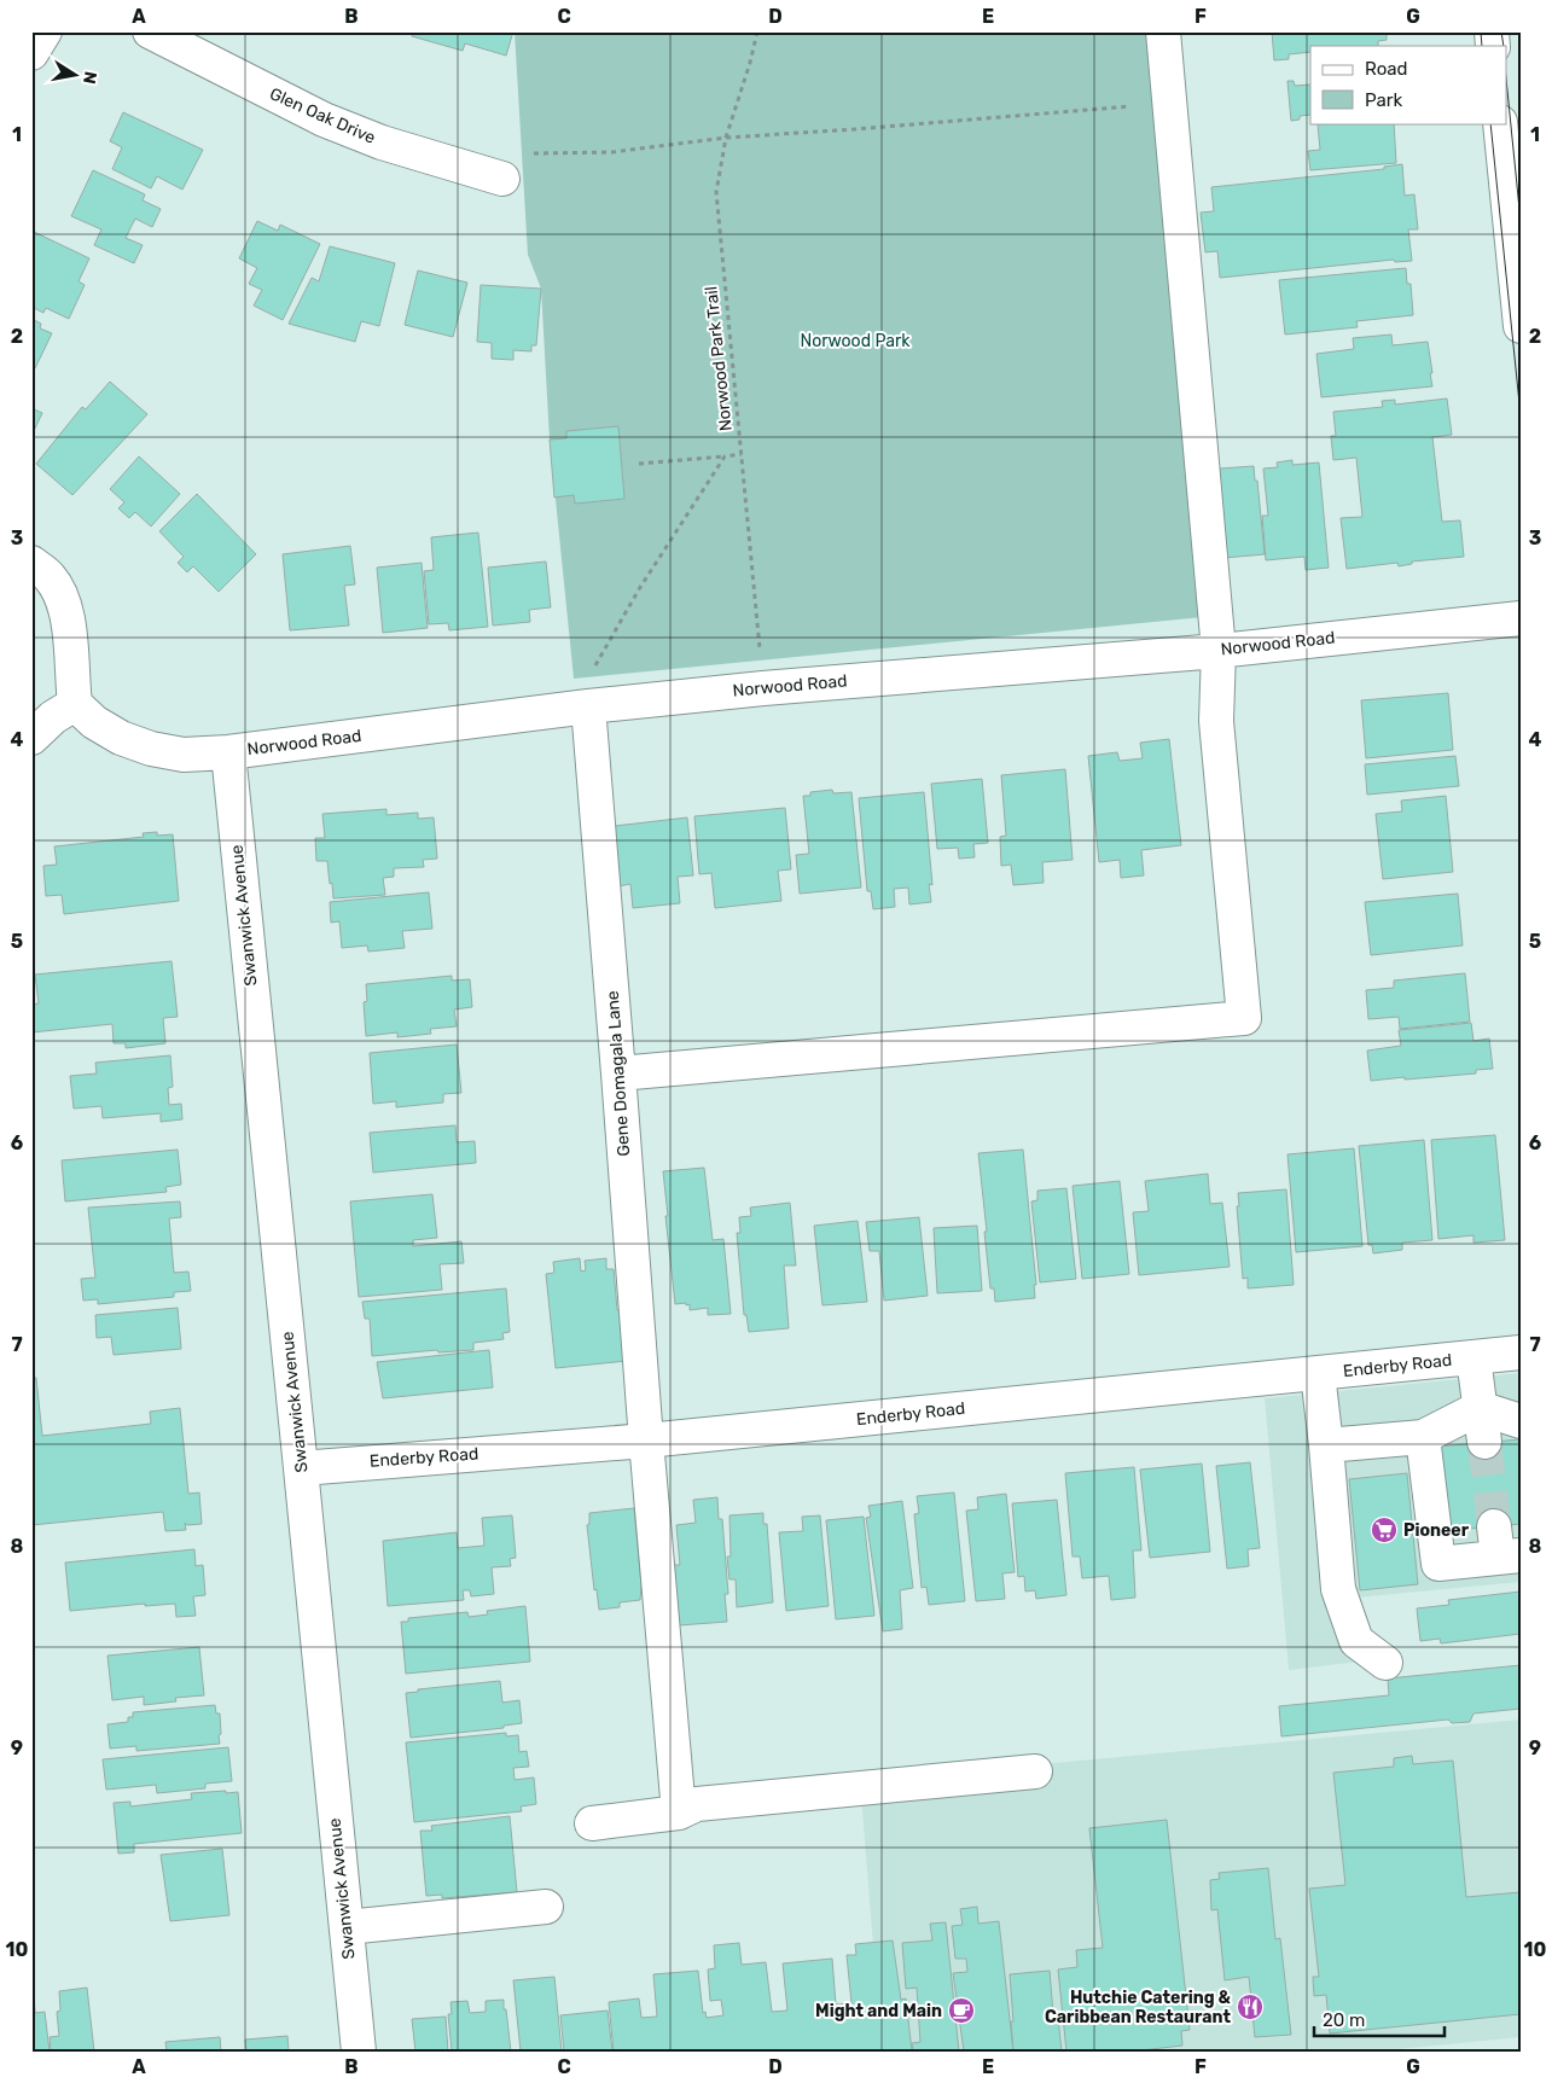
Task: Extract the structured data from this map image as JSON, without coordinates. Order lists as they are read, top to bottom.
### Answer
{
  "streets": {
    "street": [
      "Glen Oak Drive",
      "Norwood Road",
      "Swanwick Avenue",
      "Gene Domagala Lane",
      "Enderby Road"
    ],
    "path": ["Norwood Park Trail"]
  },
  "crossings": [
    ["Norwood Park Trail", "Norwood Road"],
    ["Norwood Road", "Swanwick Avenue"],
    ["Norwood Road", "Gene Domagala Lane"],
    ["Swanwick Avenue", "Enderby Road"],
    ["Gene Domagala Lane", "Enderby Road"]
  ],
  "parks": ["Norwood Park"],
  "places": {
    "supermarket": ["Pioneer"],
    "restaurant": ["Hutchie Catering & Caribbean Restaurant"],
    "cafe": ["Might and Main"]
  },
  "legend": ["Road", "Park"],
  "scale_bar": "20 m",
  "north": "right",
  "grid": {
    "columns": [
      "A",
      "B",
      "C",
      "D",
      "E",
      "F",
      "G"
    ],
    "rows": [
      "1",
      "2",
      "3",
      "4",
      "5",
      "6",
      "7",
      "8",
      "9",
      "10"
    ]
  }
}
